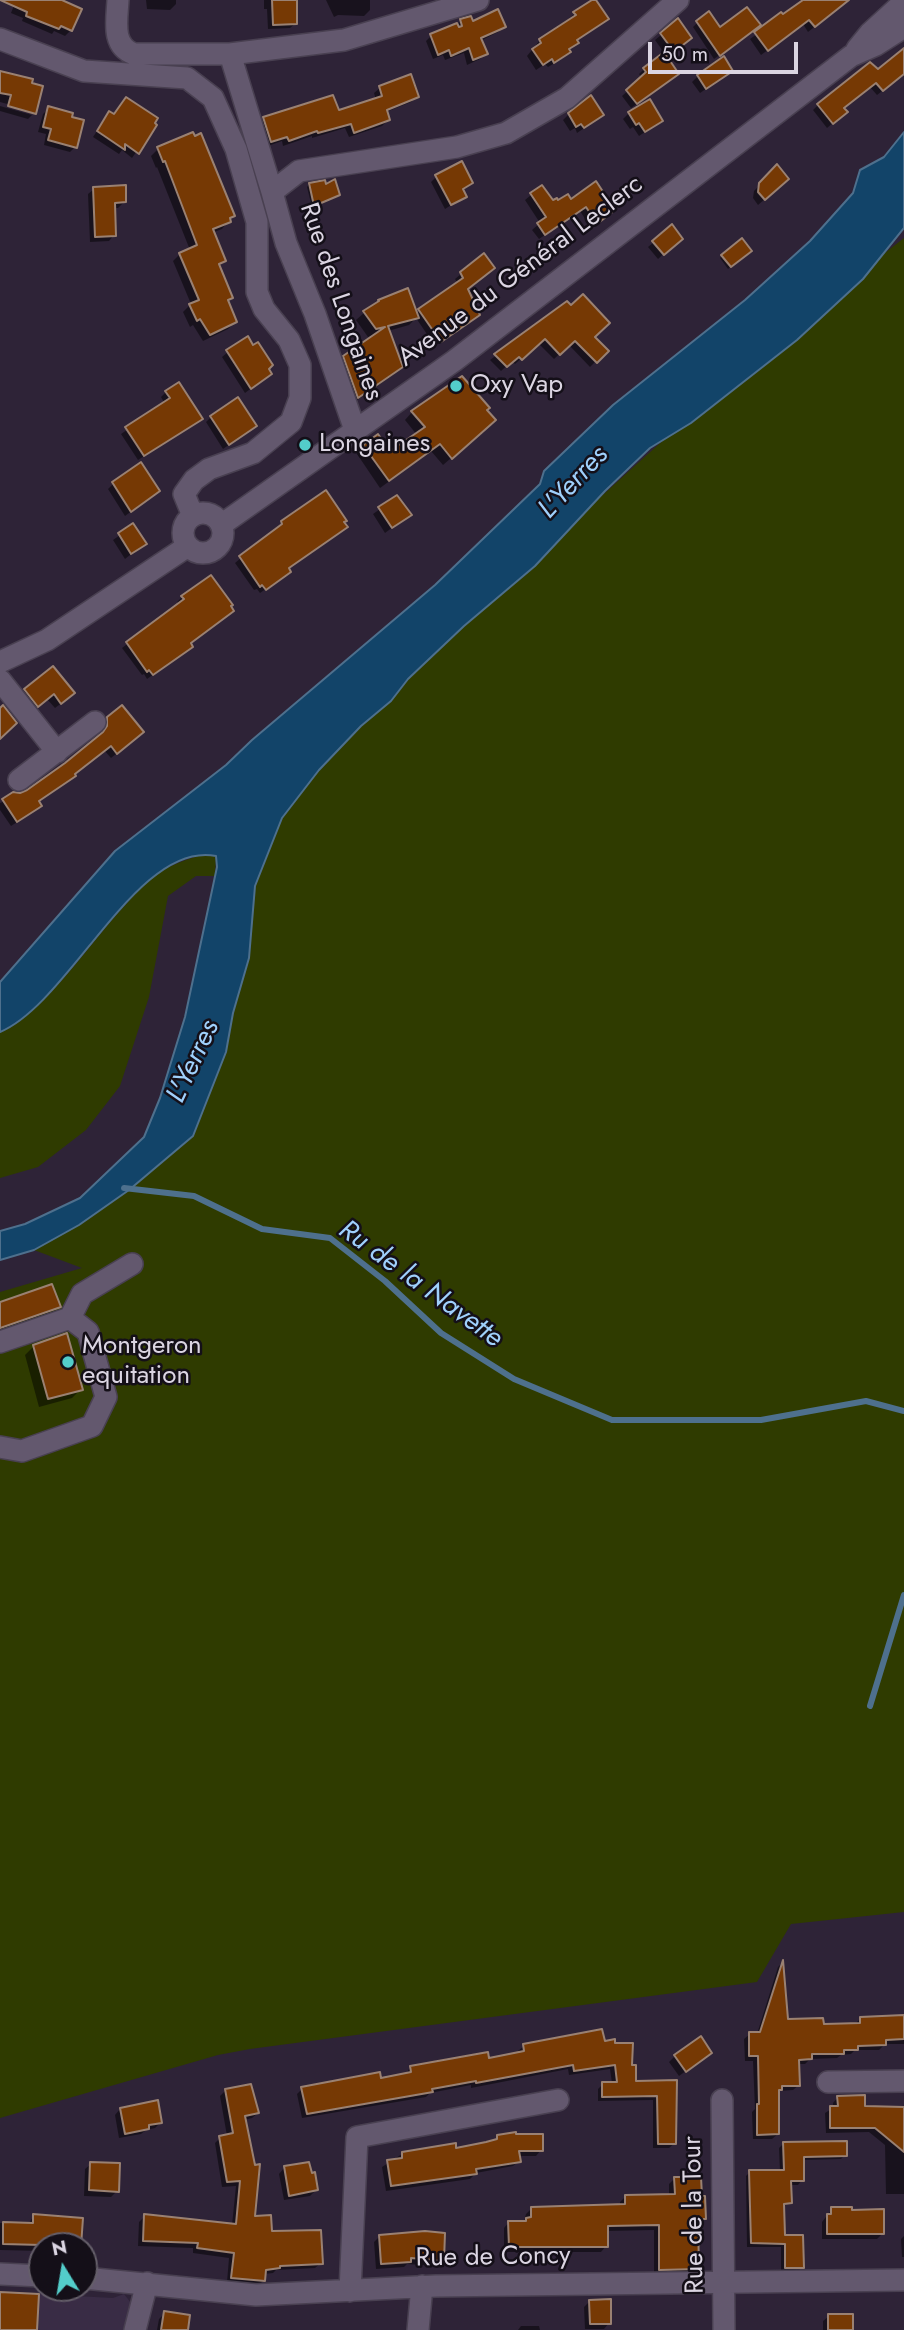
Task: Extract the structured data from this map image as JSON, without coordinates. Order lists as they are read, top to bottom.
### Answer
{
  "streets": {
    "street": [
      "Avenue du Général Leclerc",
      "Rue des Longaines",
      "Rue de la Tour",
      "Rue de Concy"
    ]
  },
  "crossings": [
    ["Avenue du Général Leclerc", "Rue des Longaines"],
    ["Rue de la Tour", "Rue de Concy"]
  ],
  "water": ["L'Yerres", "Ru de la Navette"],
  "places": ["Oxy Vap", "Longaines", "Montgeron equitation"],
  "scale_bar": "50 m",
  "north": "top"
}
